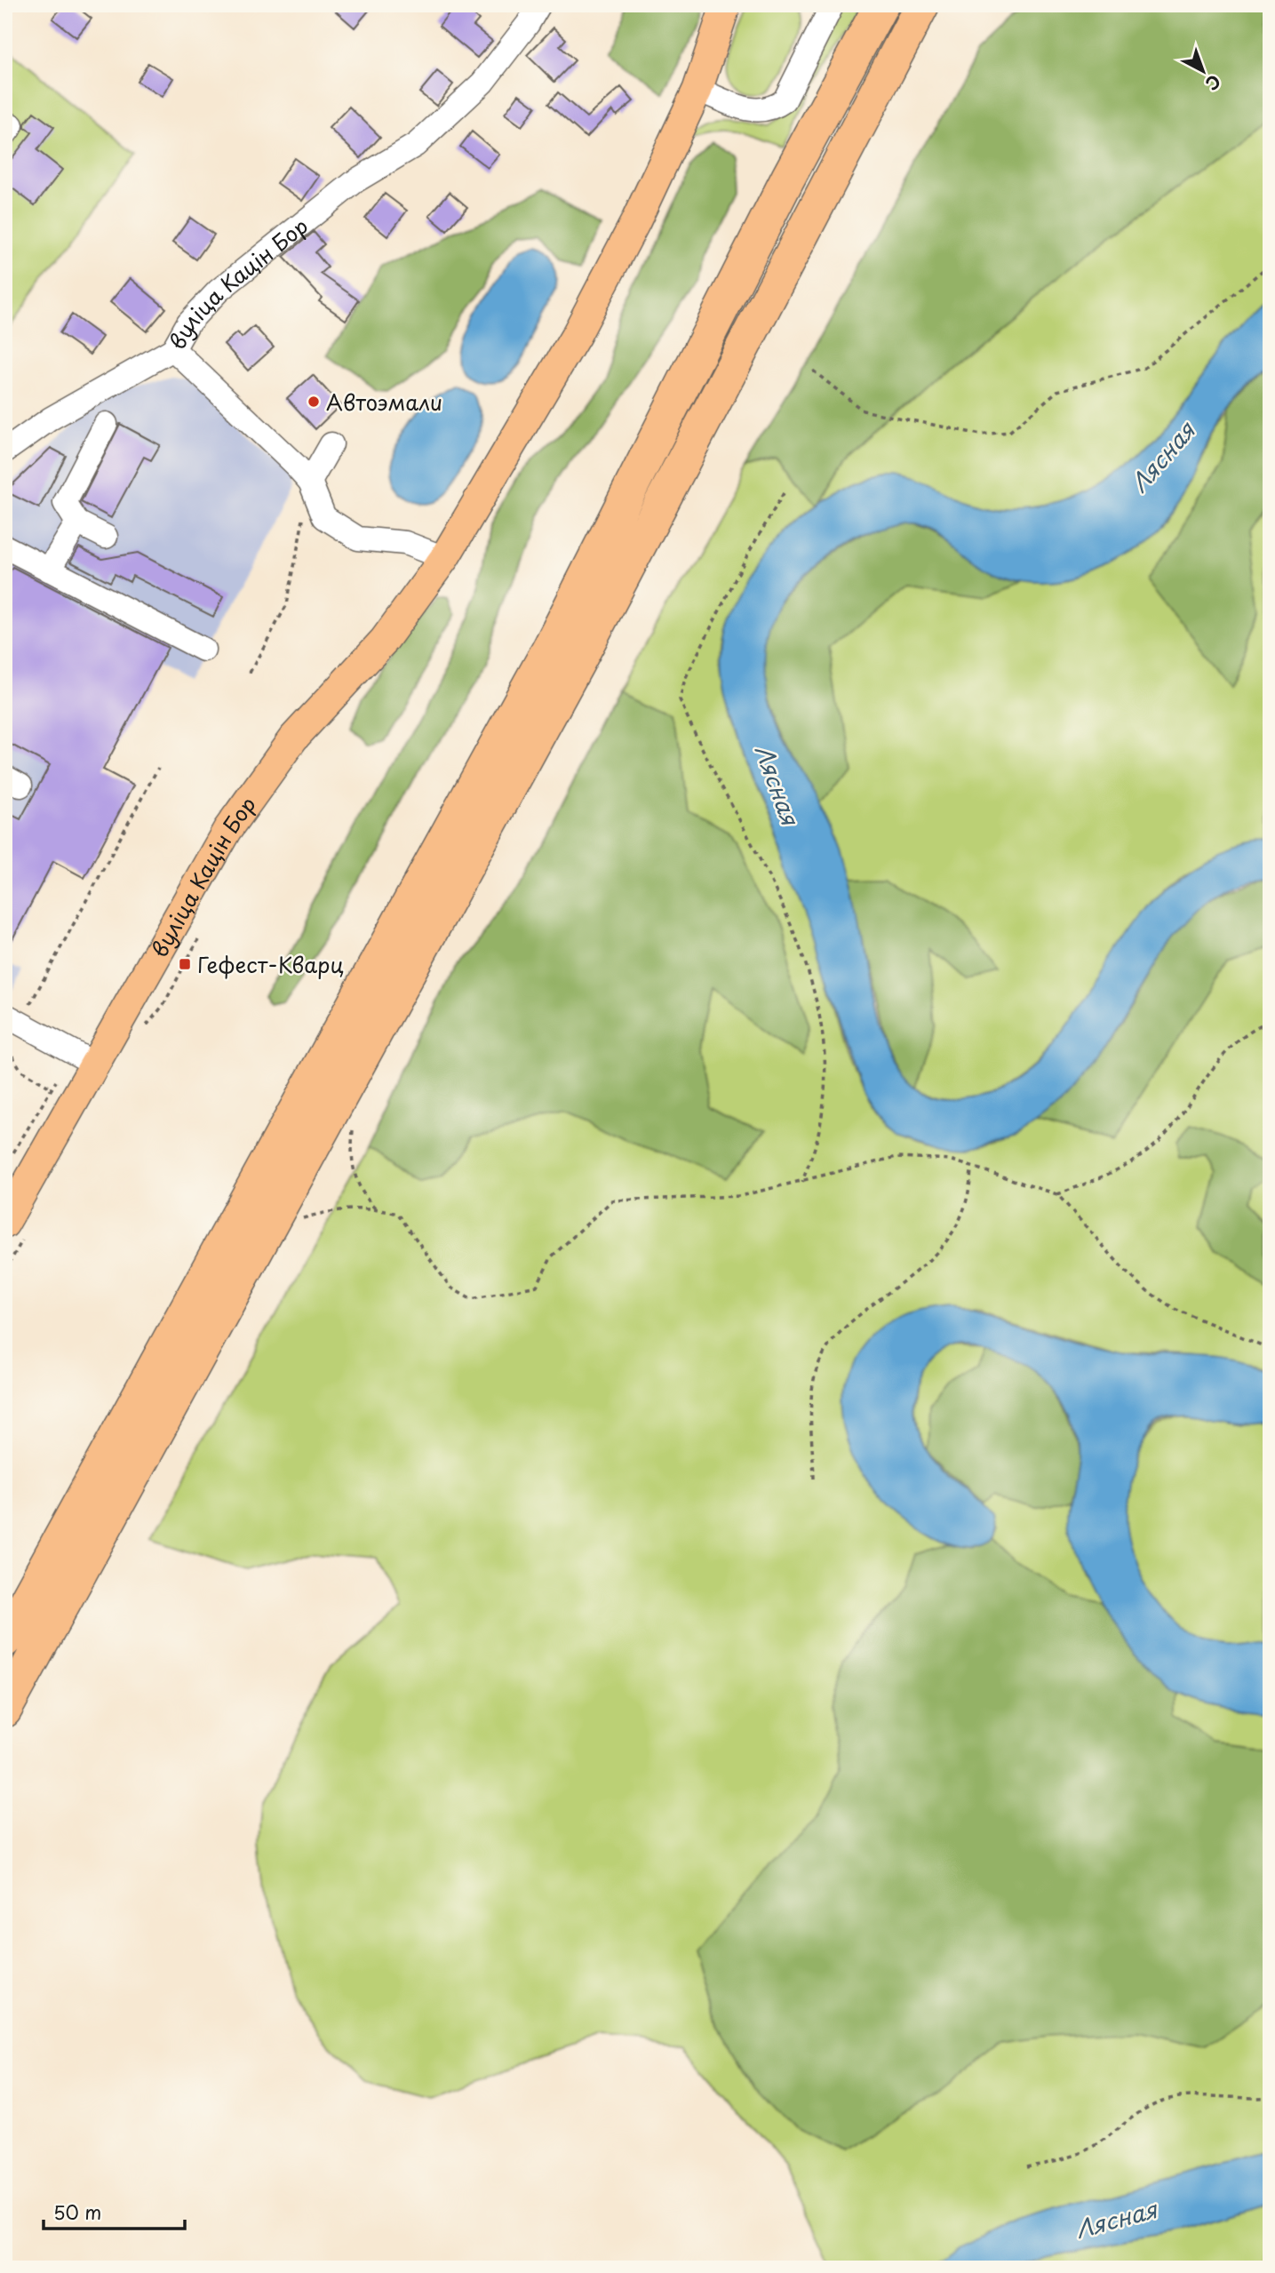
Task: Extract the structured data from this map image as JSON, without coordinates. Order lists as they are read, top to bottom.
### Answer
{
  "streets": {
    "main road": ["вуліца Кацін Бор"]
  },
  "water": ["Лясная"],
  "places": {
    "other": ["Автоэмали"],
    "transit": ["Гефест-Кварц"]
  },
  "scale_bar": "50 m",
  "north": "bottom right"
}
